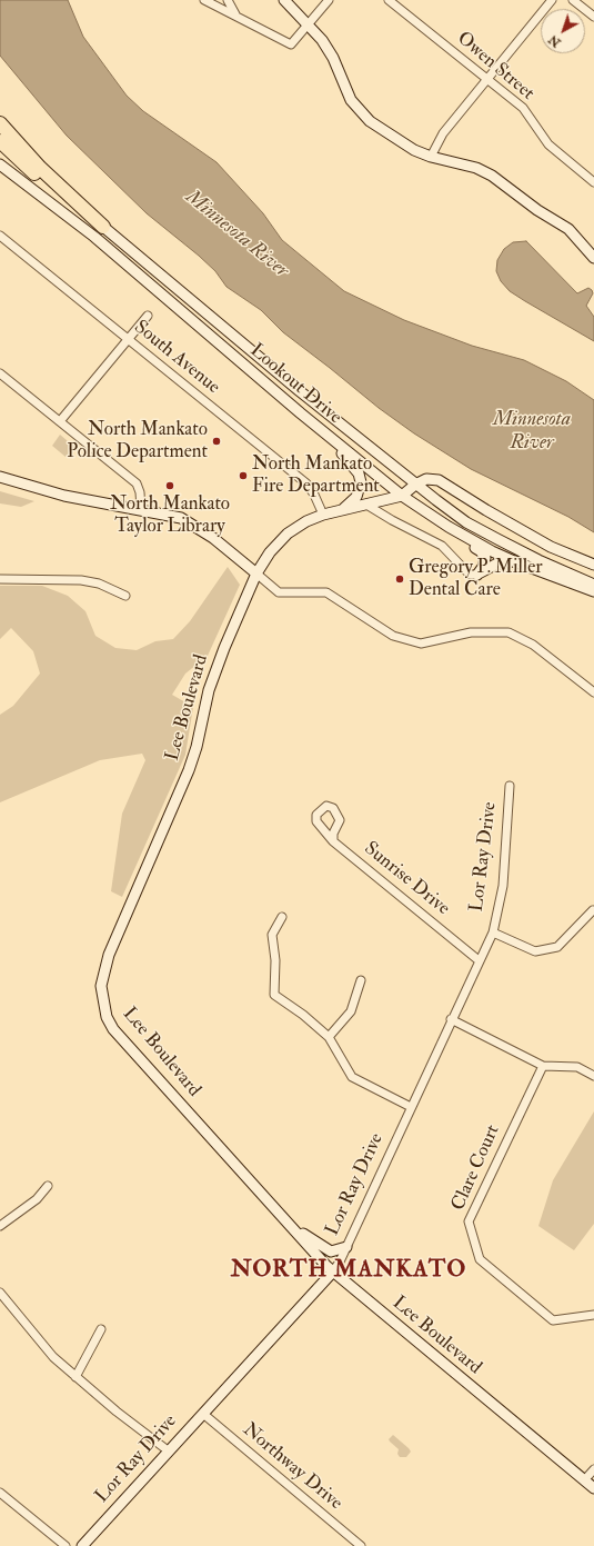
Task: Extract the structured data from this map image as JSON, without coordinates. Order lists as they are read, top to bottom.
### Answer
{
  "streets": {
    "main road": ["Lookout Drive", "Lee Boulevard", "Lor Ray Drive"],
    "street": [
      "Owen Street",
      "South Avenue",
      "Sunrise Drive",
      "Clare Court",
      "Northway Drive"
    ]
  },
  "crossings": [
    ["South Avenue", "Lee Boulevard"],
    ["Lookout Drive", "Lee Boulevard"],
    ["Lee Boulevard", "Lor Ray Drive"],
    ["Lor Ray Drive", "Sunrise Drive"],
    ["Lor Ray Drive", "Northway Drive"]
  ],
  "districts": ["NORTH MANKATO"],
  "water": ["Minnesota River"],
  "places": [
    "North Mankato Police Department",
    "North Mankato Fire Department",
    "North Mankato Taylor Library",
    "Gregory P. Miller Dental Care"
  ],
  "north": "bottom left"
}
